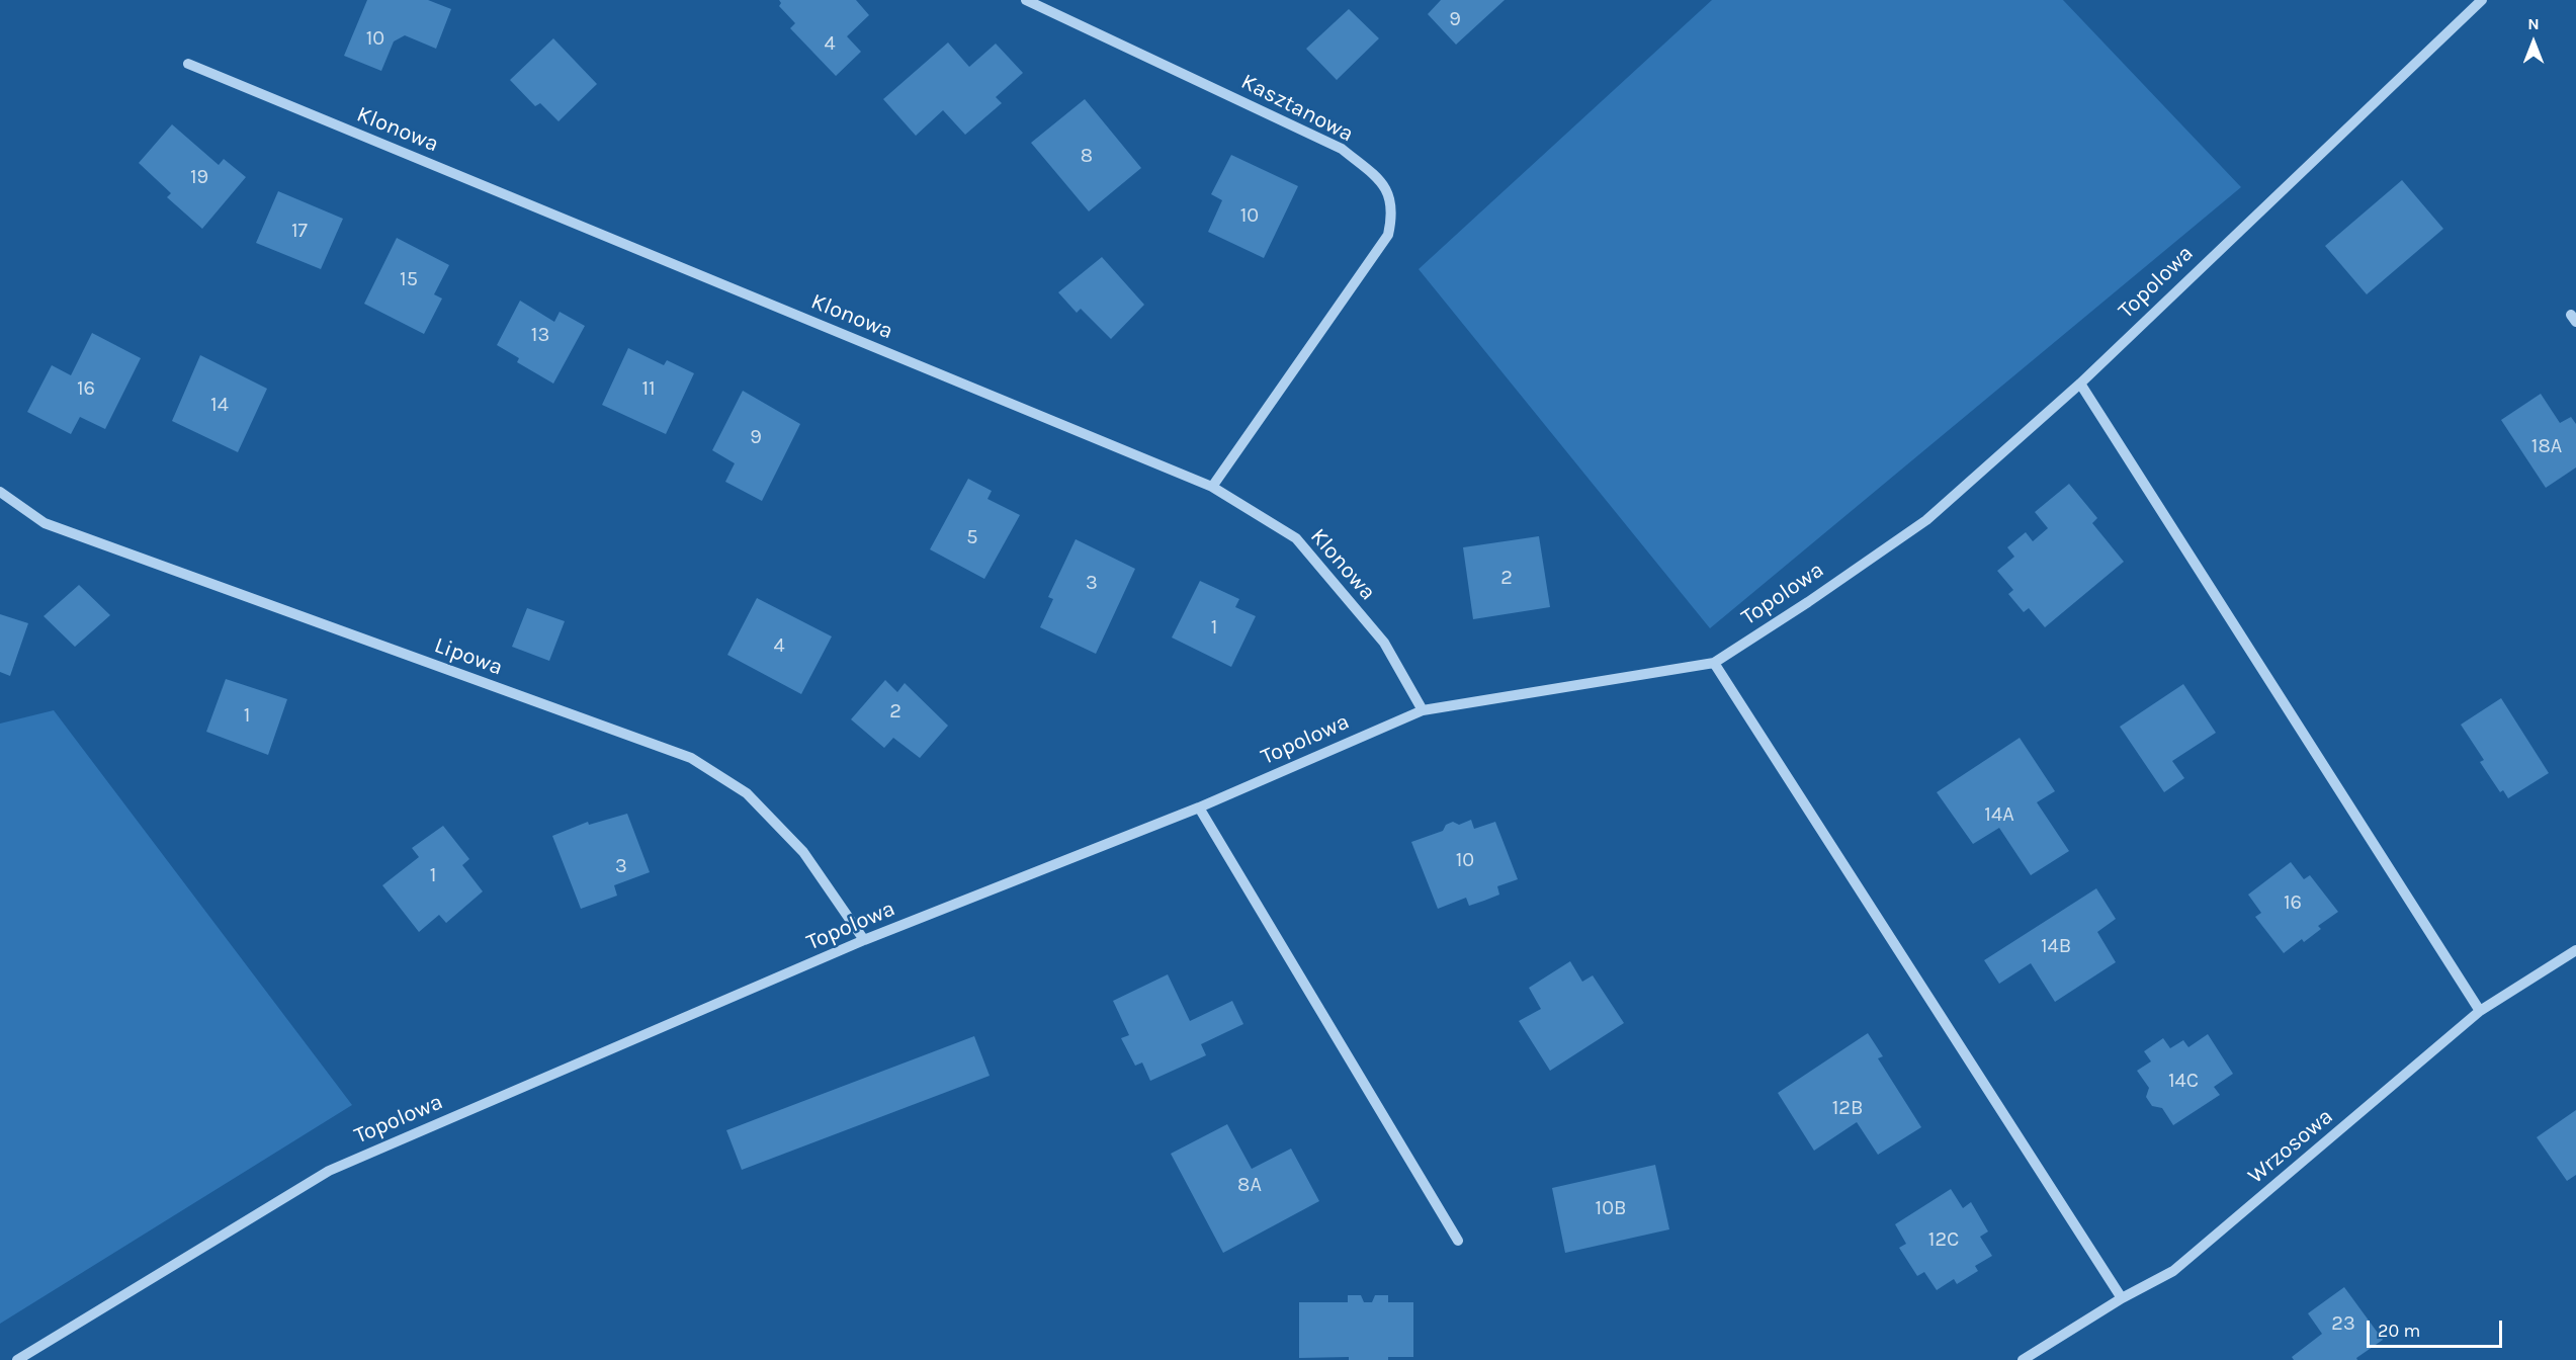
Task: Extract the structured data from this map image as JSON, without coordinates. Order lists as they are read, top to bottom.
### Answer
{
  "streets": {
    "street": [
      "Kasztanowa",
      "Klonowa",
      "Topolowa",
      "Lipowa",
      "Wrzosowa"
    ]
  },
  "crossings": [
    ["Kasztanowa", "Klonowa"],
    ["Klonowa", "Topolowa"],
    ["Topolowa", "Lipowa"]
  ],
  "house_numbers": [
    "9",
    "10",
    "4",
    "8",
    "19",
    "10",
    "17",
    "15",
    "13",
    "16",
    "11",
    "14",
    "9",
    "18A",
    "5",
    "2",
    "3",
    "1",
    "4",
    "2",
    "1",
    "14A",
    "10",
    "3",
    "1",
    "16",
    "14B",
    "14C",
    "12B",
    "8A",
    "10B",
    "12C",
    "23"
  ],
  "scale_bar": "20 m",
  "north": "top"
}
